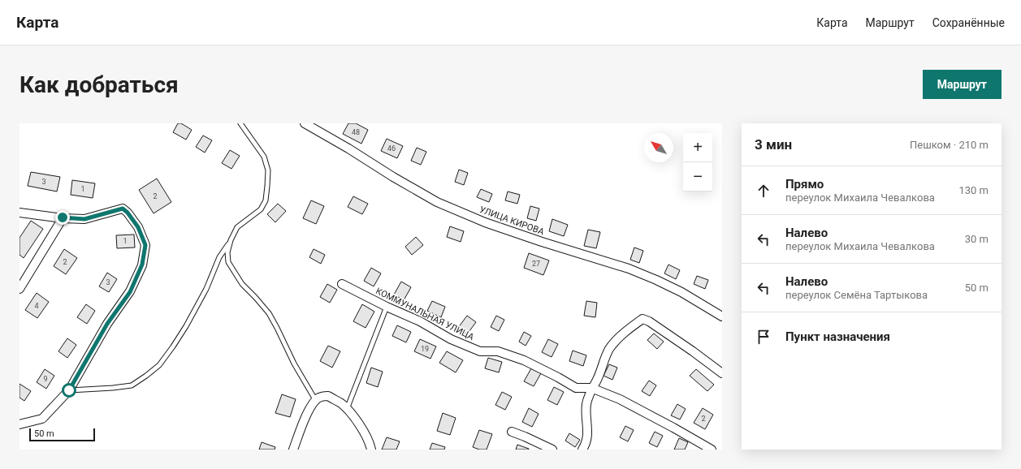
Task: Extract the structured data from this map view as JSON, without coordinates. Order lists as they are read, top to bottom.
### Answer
{
  "streets": {
    "street": ["УЛИЦА КИРОВА", "КОММУНАЛЬНАЯ УЛИЦА"]
  },
  "house_numbers": [
    "48",
    "46",
    "3",
    "1",
    "2",
    "1",
    "2",
    "27",
    "3",
    "4",
    "19",
    "9",
    "2"
  ],
  "scale_bar": "50 m",
  "north": "top left",
  "page": {
    "header": "Карта",
    "nav": ["Карта", "Маршрут", "Сохранённые"],
    "buttons": "Маршрут",
    "title": "Как добраться",
    "heading": ["3 мин", "Пешком · 210 m"],
    "map_buttons": ["+", "−"],
    "list": [
      ["Прямо", "переулок Михаила Чевалкова", "130 m"],
      ["Налево", "переулок Михаила Чевалкова", "30 m"],
      ["Налево", "переулок Семёна Тартыкова", "50 m"],
      "Пункт назначения"
    ],
    "scale": "50 m"
  }
}
